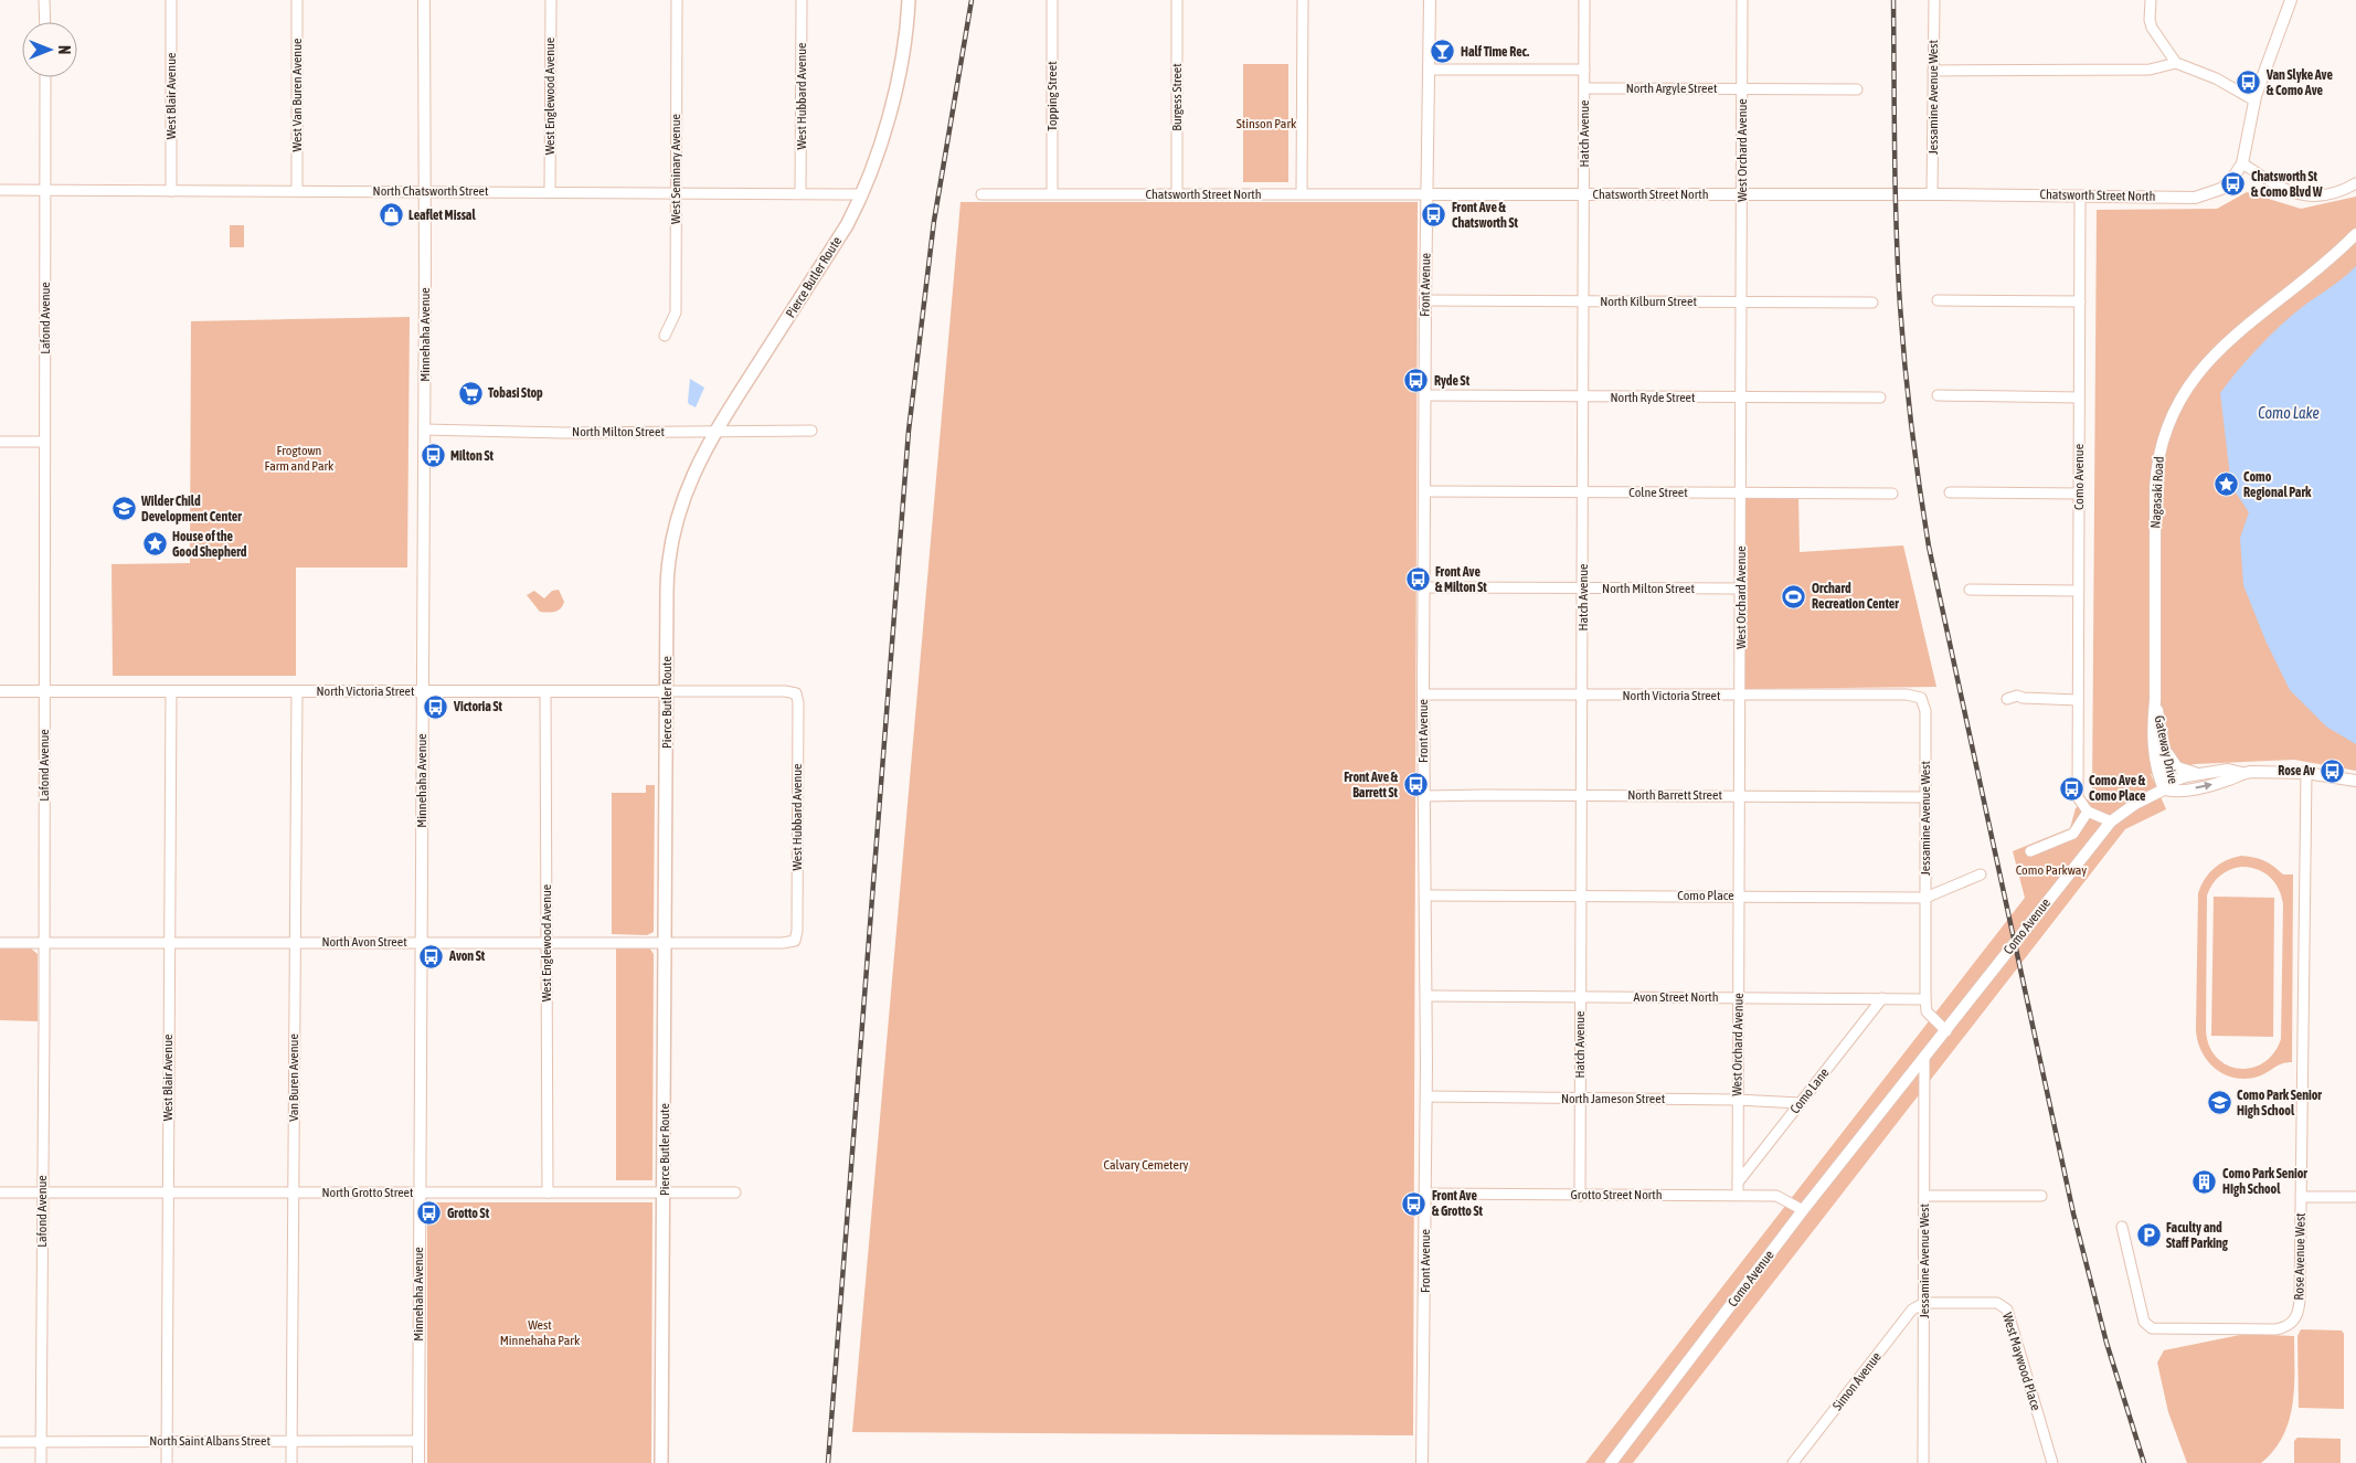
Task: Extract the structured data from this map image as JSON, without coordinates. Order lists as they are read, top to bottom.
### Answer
{
  "streets": {
    "main road": ["Pierce Butler Route"],
    "street": [
      "North Argyle Street",
      "West Van Buren Avenue",
      "West Blair Avenue",
      "West Englewood Avenue",
      "West Hubbard Avenue",
      "Topping Street",
      "Burgess Street",
      "Jessamine Avenue West",
      "Hatch Avenue",
      "West Orchard Avenue",
      "West Seminary Avenue",
      "North Chatsworth Street",
      "Chatsworth Street North",
      "Front Avenue",
      "North Kilburn Street",
      "Lafond Avenue",
      "Minnehaha Avenue",
      "North Ryde Street",
      "North Milton Street",
      "Como Avenue",
      "Colne Street",
      "Nagasaki Road",
      "North Victoria Street",
      "Gateway Drive",
      "North Barrett Street",
      "Como Place",
      "North Avon Street",
      "Avon Street North",
      "Van Buren Avenue",
      "Como Lane",
      "North Jameson Street",
      "North Grotto Street",
      "Grotto Street North",
      "Rose Avenue West",
      "West Maywood Place",
      "Simon Avenue",
      "North Saint Albans Street"
    ]
  },
  "crossings": [
    ["North Argyle Street", "Hatch Avenue"],
    ["North Argyle Street", "West Orchard Avenue"],
    ["West Van Buren Avenue", "North Chatsworth Street"],
    ["West Blair Avenue", "North Chatsworth Street"],
    ["West Blair Avenue", "North Victoria Street"],
    ["West Blair Avenue", "North Avon Street"],
    ["West Blair Avenue", "North Grotto Street"],
    ["West Blair Avenue", "North Saint Albans Street"],
    ["West Englewood Avenue", "North Chatsworth Street"],
    ["West Englewood Avenue", "North Victoria Street"],
    ["West Englewood Avenue", "North Avon Street"],
    ["West Englewood Avenue", "North Grotto Street"],
    ["West Hubbard Avenue", "North Chatsworth Street"],
    ["West Hubbard Avenue", "North Victoria Street"],
    ["West Hubbard Avenue", "North Avon Street"],
    ["Topping Street", "Chatsworth Street North"],
    ["Burgess Street", "Chatsworth Street North"],
    ["Jessamine Avenue West", "Chatsworth Street North"],
    ["Jessamine Avenue West", "Como Avenue"],
    ["Jessamine Avenue West", "North Victoria Street"],
    ["Jessamine Avenue West", "North Barrett Street"],
    ["Jessamine Avenue West", "Como Place"],
    ["Jessamine Avenue West", "Avon Street North"],
    ["Jessamine Avenue West", "West Maywood Place"],
    ["Jessamine Avenue West", "Simon Avenue"],
    ["Hatch Avenue", "Chatsworth Street North"],
    ["Hatch Avenue", "North Kilburn Street"],
    ["Hatch Avenue", "North Ryde Street"],
    ["Hatch Avenue", "North Milton Street"],
    ["Hatch Avenue", "Colne Street"],
    ["Hatch Avenue", "North Victoria Street"],
    ["Hatch Avenue", "North Barrett Street"],
    ["Hatch Avenue", "Como Place"],
    ["Hatch Avenue", "Avon Street North"],
    ["Hatch Avenue", "North Jameson Street"],
    ["Hatch Avenue", "Grotto Street North"],
    ["West Orchard Avenue", "Chatsworth Street North"],
    ["West Orchard Avenue", "North Kilburn Street"],
    ["West Orchard Avenue", "North Ryde Street"],
    ["West Orchard Avenue", "North Milton Street"],
    ["West Orchard Avenue", "Colne Street"],
    ["West Orchard Avenue", "North Victoria Street"],
    ["West Orchard Avenue", "North Barrett Street"],
    ["West Orchard Avenue", "Como Place"],
    ["West Orchard Avenue", "Avon Street North"],
    ["West Orchard Avenue", "Como Lane"],
    ["West Orchard Avenue", "North Jameson Street"],
    ["West Orchard Avenue", "Grotto Street North"],
    ["West Seminary Avenue", "North Chatsworth Street"],
    ["North Chatsworth Street", "Pierce Butler Route"],
    ["North Chatsworth Street", "Lafond Avenue"],
    ["North Chatsworth Street", "Minnehaha Avenue"],
    ["Chatsworth Street North", "Front Avenue"],
    ["Chatsworth Street North", "Como Avenue"],
    ["Pierce Butler Route", "North Milton Street"],
    ["Pierce Butler Route", "North Victoria Street"],
    ["Pierce Butler Route", "North Avon Street"],
    ["Pierce Butler Route", "North Grotto Street"],
    ["Front Avenue", "North Kilburn Street"],
    ["Front Avenue", "North Ryde Street"],
    ["Front Avenue", "North Milton Street"],
    ["Front Avenue", "Colne Street"],
    ["Front Avenue", "North Victoria Street"],
    ["Front Avenue", "North Barrett Street"],
    ["Front Avenue", "Como Place"],
    ["Front Avenue", "Avon Street North"],
    ["Front Avenue", "North Jameson Street"],
    ["Front Avenue", "Grotto Street North"],
    ["Lafond Avenue", "North Victoria Street"],
    ["Lafond Avenue", "North Avon Street"],
    ["Lafond Avenue", "North Grotto Street"],
    ["Lafond Avenue", "North Saint Albans Street"],
    ["Minnehaha Avenue", "North Milton Street"],
    ["Minnehaha Avenue", "North Victoria Street"],
    ["Minnehaha Avenue", "North Avon Street"],
    ["Minnehaha Avenue", "North Grotto Street"],
    ["Minnehaha Avenue", "North Saint Albans Street"],
    ["Como Avenue", "Gateway Drive"],
    ["Como Avenue", "Grotto Street North"],
    ["Nagasaki Road", "Gateway Drive"],
    ["North Victoria Street", "Van Buren Avenue"],
    ["North Avon Street", "Van Buren Avenue"],
    ["Avon Street North", "Como Lane"],
    ["Van Buren Avenue", "North Grotto Street"],
    ["Van Buren Avenue", "North Saint Albans Street"],
    ["Como Lane", "North Jameson Street"],
    ["West Maywood Place", "Simon Avenue"]
  ],
  "water": ["Como Lake"],
  "parks": [
    "Stinson Park",
    "Frogtown Farm and Park",
    "Como Parkway",
    "Calvary Cemetery",
    "West Minnehaha Park"
  ],
  "places": {
    "bar": ["Half Time Rec."],
    "bus stop": [
      "Van Slyke Ave & Como Ave",
      "Chatsworth St & Como Blvd W",
      "Front Ave & Chatsworth St",
      "Ryde St",
      "Milton St",
      "Front Ave & Milton St",
      "Victoria St",
      "Rose Av",
      "Front Ave & Barrett St",
      "Como Ave & Como Place",
      "Avon St",
      "Front Ave & Grotto St",
      "Grotto St"
    ],
    "shop": ["Leaflet Missal"],
    "supermarket": ["Tobasi Stop"],
    "place": ["Como Regional Park", "House of the Good Shepherd"],
    "school or university": ["Wilder Child Development Center", "Como Park Senior High School"],
    "sports": ["Orchard Recreation Center"],
    "building": ["Como Park Senior HIgh School"],
    "parking": ["Faculty and Staff Parking"]
  },
  "north": "right"
}
